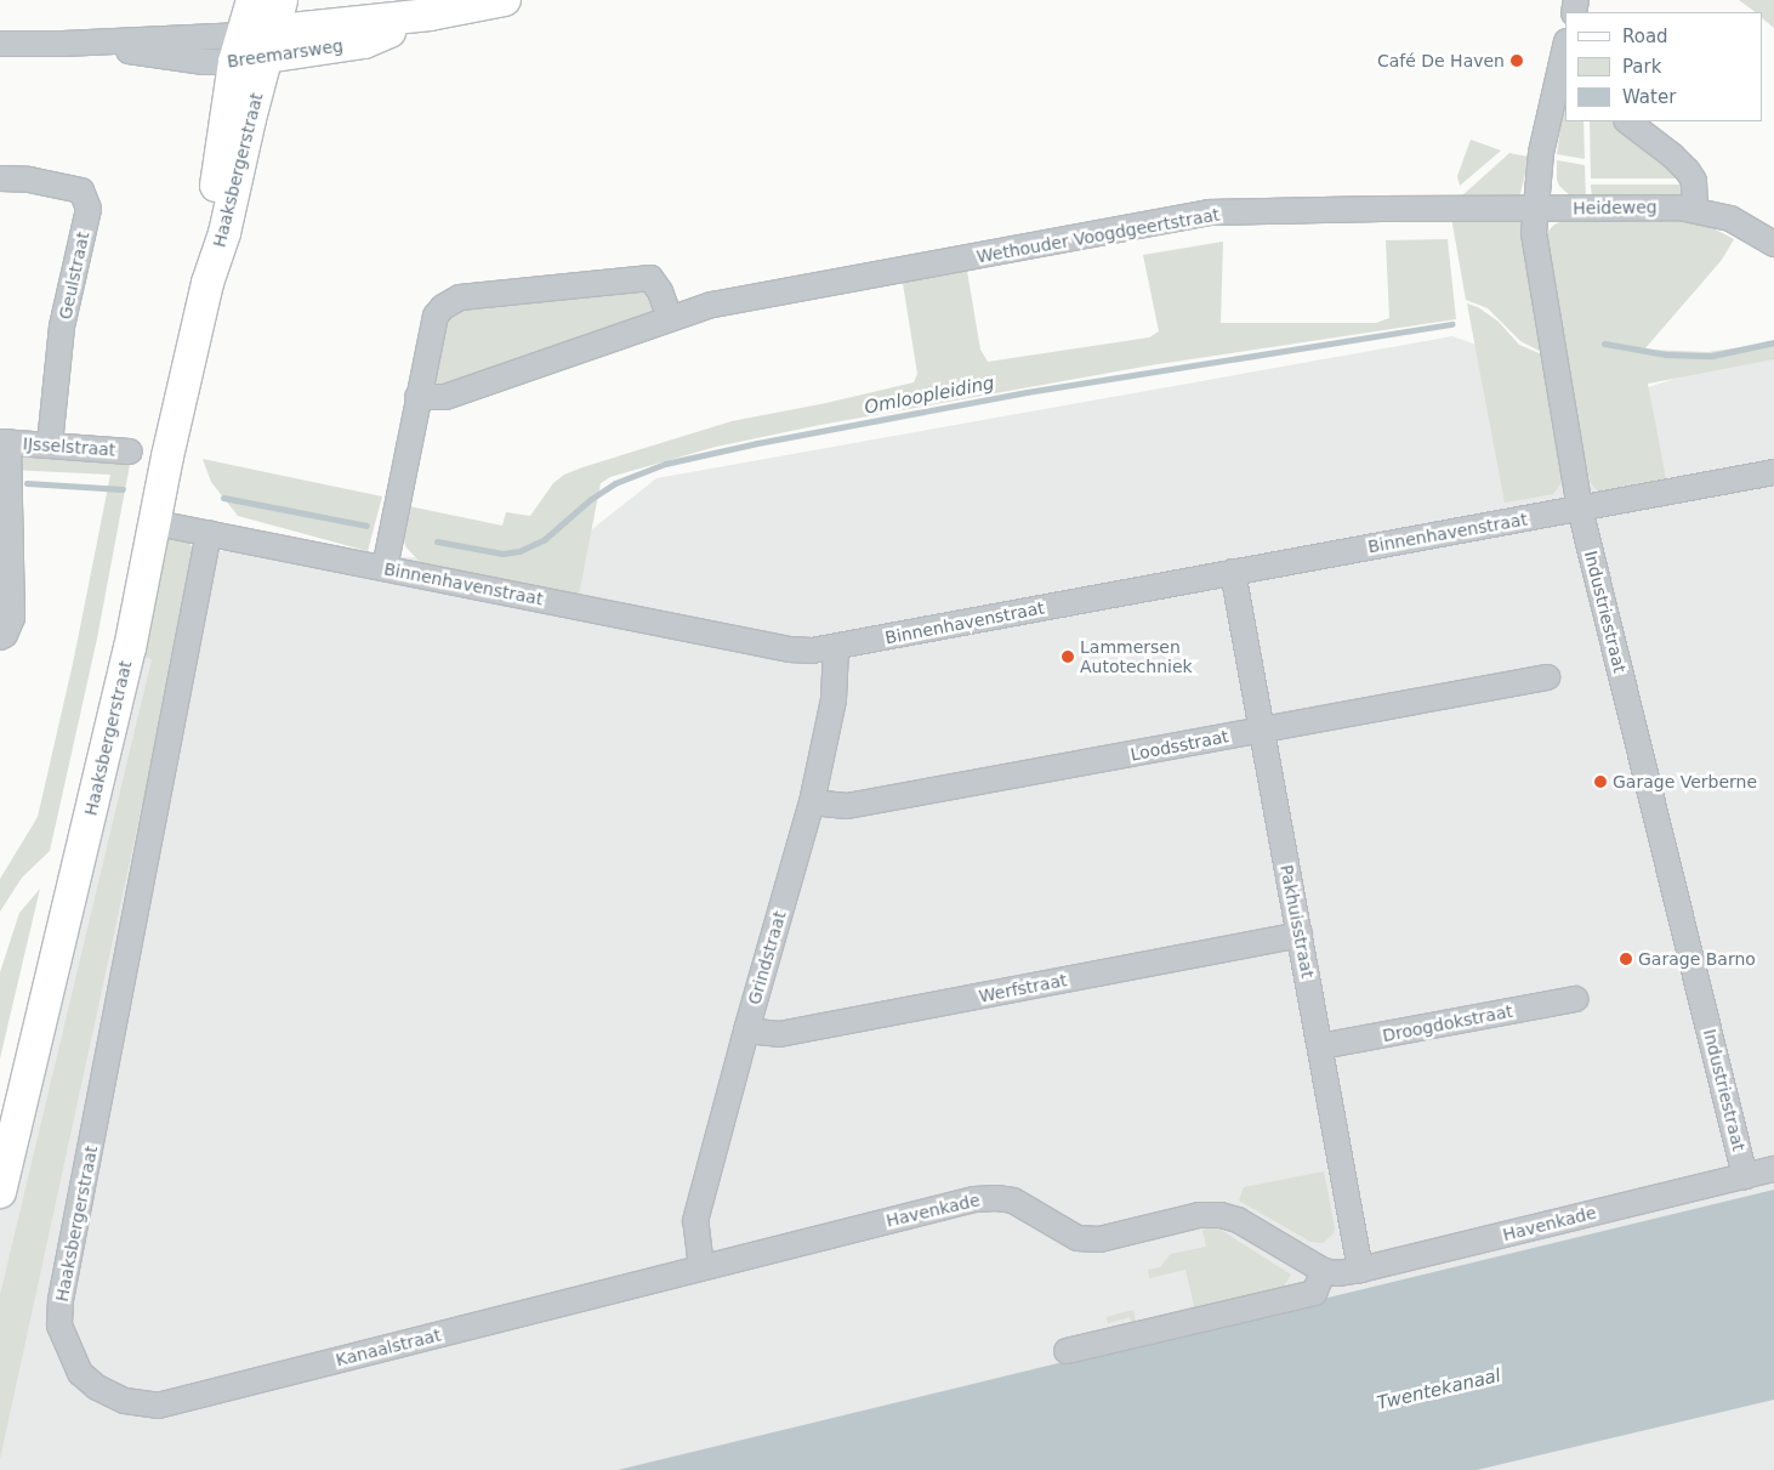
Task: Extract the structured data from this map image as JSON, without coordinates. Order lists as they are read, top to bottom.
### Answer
{
  "streets": {
    "main road": ["Breemarsweg", "Haaksbergerstraat"],
    "street": [
      "Heideweg",
      "Wethouder Voogdgeertstraat",
      "Geulstraat",
      "IJsselstraat",
      "Binnenhavenstraat",
      "Industriestraat",
      "Loodsstraat",
      "Pakhuisstraat",
      "Grindstraat",
      "Werfstraat",
      "Droogdokstraat",
      "Havenkade",
      "Kanaalstraat"
    ]
  },
  "crossings": [
    ["Breemarsweg", "Haaksbergerstraat"],
    ["Haaksbergerstraat", "Binnenhavenstraat"],
    ["Haaksbergerstraat", "Kanaalstraat"],
    ["Heideweg", "Wethouder Voogdgeertstraat"],
    ["Heideweg", "Industriestraat"],
    ["Wethouder Voogdgeertstraat", "Industriestraat"],
    ["Geulstraat", "IJsselstraat"],
    ["Binnenhavenstraat", "Industriestraat"],
    ["Binnenhavenstraat", "Pakhuisstraat"],
    ["Binnenhavenstraat", "Grindstraat"],
    ["Industriestraat", "Havenkade"],
    ["Loodsstraat", "Pakhuisstraat"],
    ["Loodsstraat", "Grindstraat"],
    ["Pakhuisstraat", "Werfstraat"],
    ["Pakhuisstraat", "Droogdokstraat"],
    ["Pakhuisstraat", "Havenkade"],
    ["Grindstraat", "Werfstraat"],
    ["Grindstraat", "Havenkade"],
    ["Grindstraat", "Kanaalstraat"],
    ["Havenkade", "Kanaalstraat"]
  ],
  "water": ["Omloopleiding", "Twentekanaal"],
  "places": [
    "Café De Haven",
    "Lammersen Autotechniek",
    "Garage Verberne",
    "Garage Barno"
  ],
  "legend": ["Road", "Park", "Water"]
}
